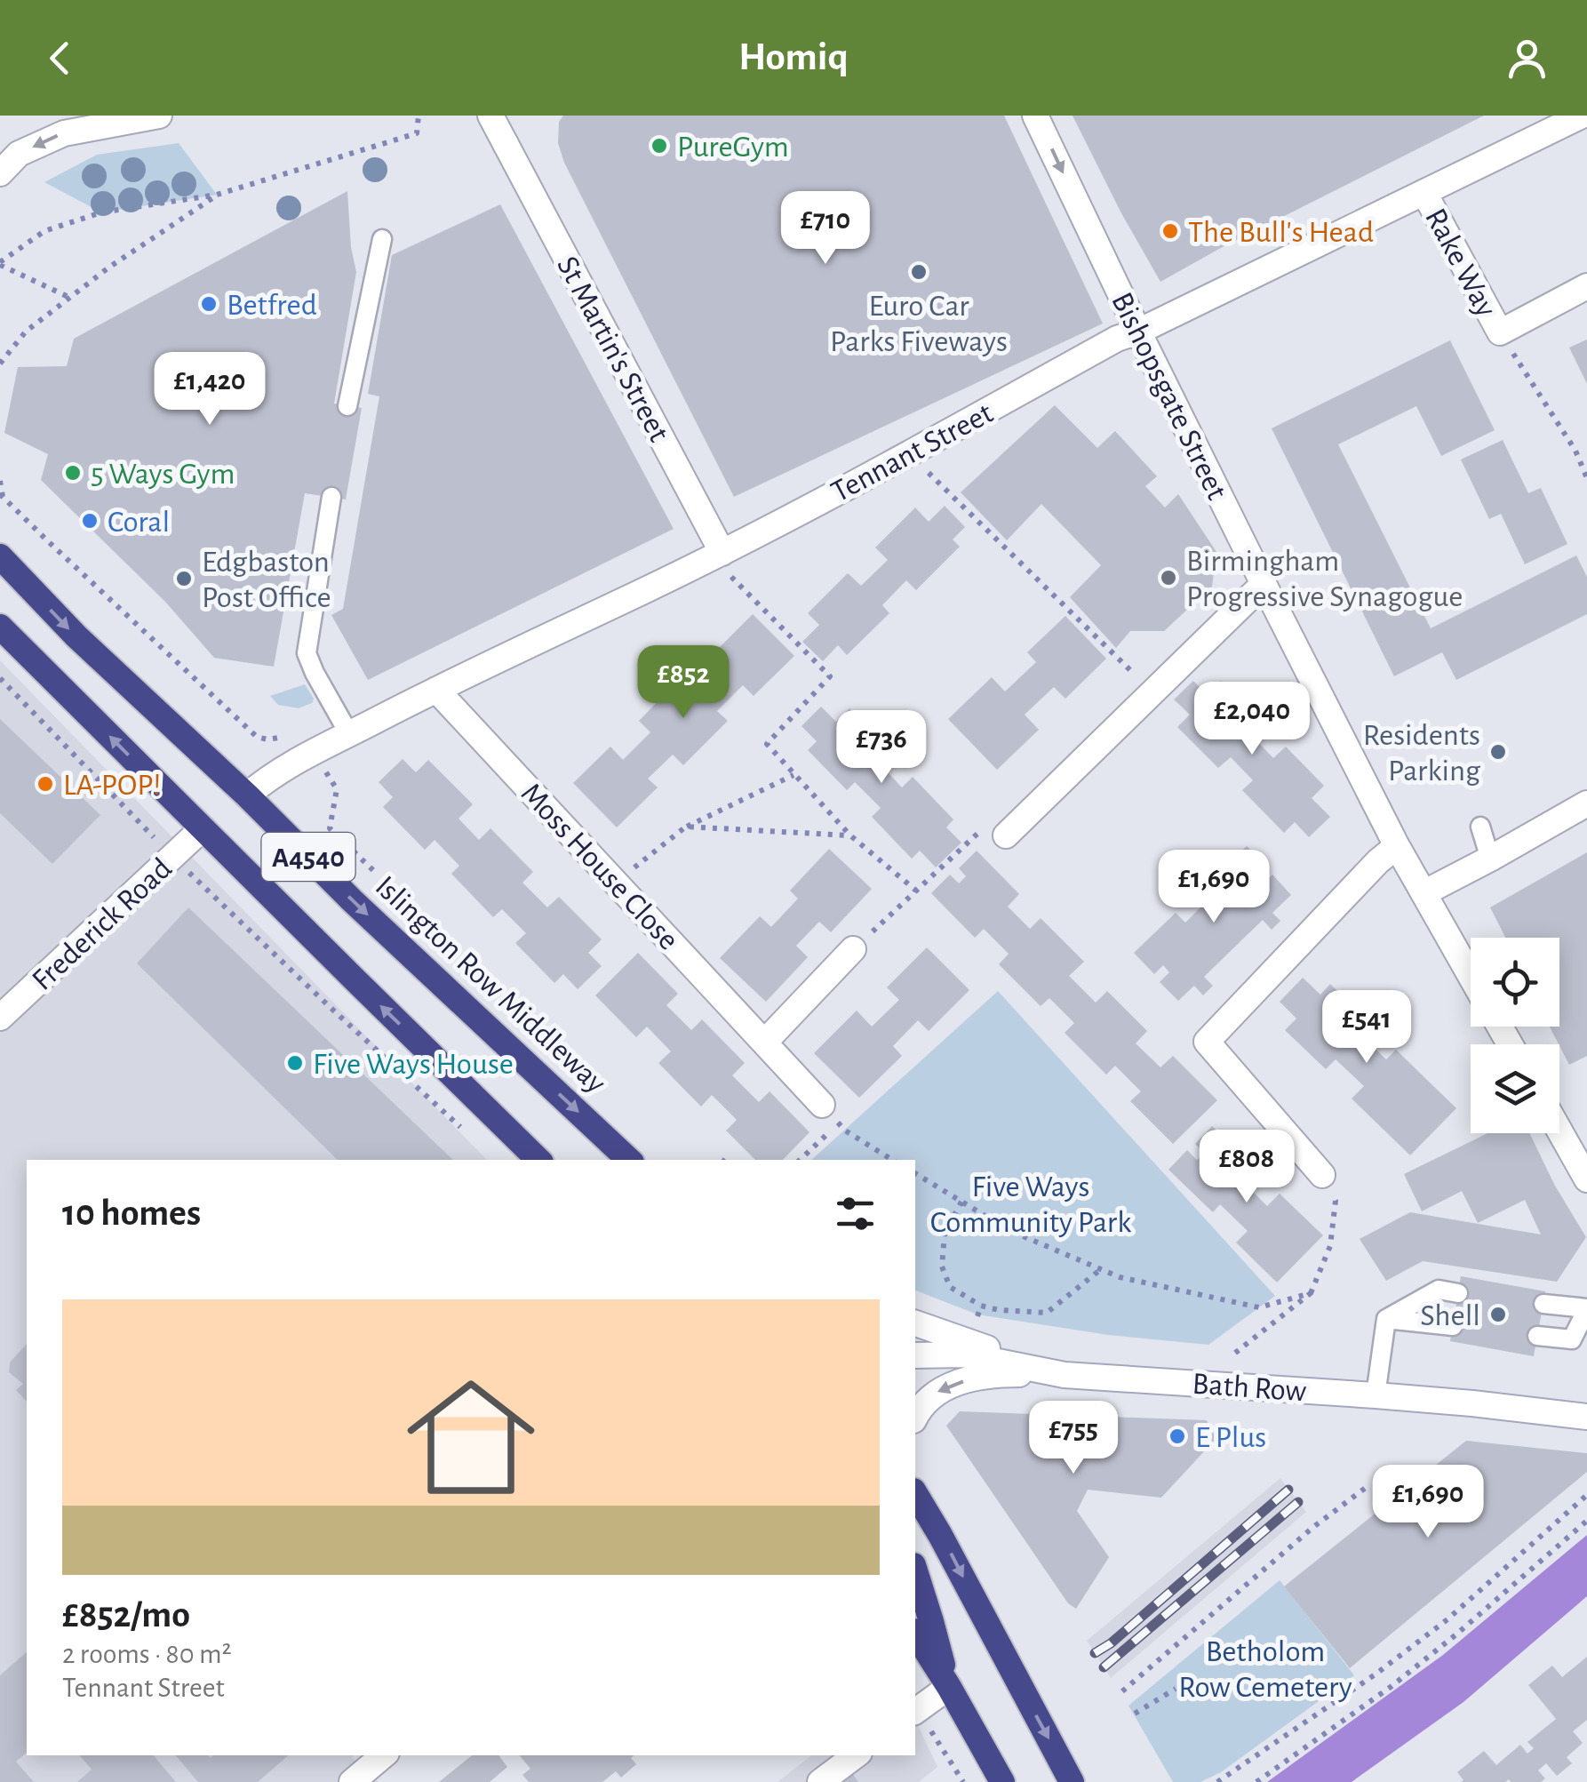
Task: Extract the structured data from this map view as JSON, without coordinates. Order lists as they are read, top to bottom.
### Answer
{
  "streets": {
    "highway": ["A4540", "Islington Row Middleway"],
    "street": [
      "Rake Way",
      "St Martin's Street",
      "Bishopsgate Street",
      "Tennant Street",
      "Moss House Close",
      "Frederick Road",
      "Bath Row"
    ]
  },
  "crossings": [
    ["Rake Way", "Tennant Street"],
    ["St Martin's Street", "Tennant Street"],
    ["Bishopsgate Street", "Tennant Street"],
    ["Tennant Street", "Moss House Close"],
    ["Tennant Street", "Islington Row Middleway"],
    ["A4540", "Frederick Road"]
  ],
  "parks": ["Five Ways Community Park", "Betholom Row Cemetery"],
  "places": [
    "PureGym",
    "The Bull's Head",
    "Euro Car Parks Fiveways",
    "Betfred",
    "5 Ways Gym",
    "Coral",
    "Birmingham Progressive Synagogue",
    "Edgbaston Post Office",
    "Residents Parking",
    "LA-POP!",
    "Five Ways House",
    "Shell",
    "E Plus"
  ],
  "page": {
    "header": "Homiq",
    "price": [
      "£710",
      "£1,420",
      "£852",
      "£2,040",
      "£736",
      "£1,690",
      "£541",
      "£808",
      "£755",
      "£1,690"
    ],
    "heading": "10 homes",
    "list": [
      {
        "name": "£852/mo",
        "note": "2 rooms · 80 m² · Tennant Street"
      }
    ]
  }
}
